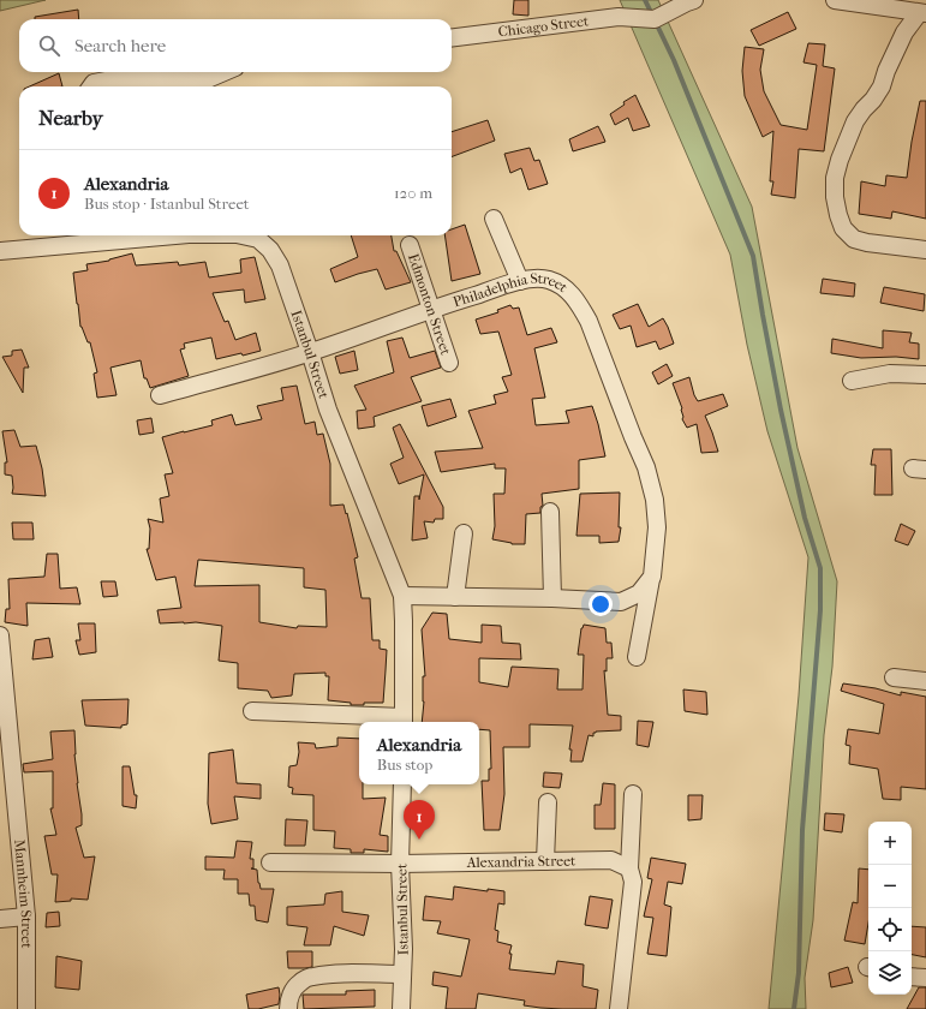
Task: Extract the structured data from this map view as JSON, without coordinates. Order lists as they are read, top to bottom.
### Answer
{
  "streets": {
    "street": [
      "Chicago Street",
      "Philadelphia Street",
      "Edmonton Street",
      "Istanbul Street",
      "Alexandria Street",
      "Mannheim Street"
    ]
  },
  "crossings": [
    ["Philadelphia Street", "Edmonton Street"],
    ["Philadelphia Street", "Istanbul Street"],
    ["Istanbul Street", "Alexandria Street"]
  ],
  "page": {
    "search": "Search here",
    "heading": "Nearby",
    "list": [
      {
        "mark": "1",
        "name": "Alexandria",
        "note": "Bus stop · Istanbul Street",
        "value": "120 m"
      }
    ],
    "popup": ["Alexandria", "Bus stop"],
    "pins": "1",
    "map_buttons": ["+", "−"]
  }
}
